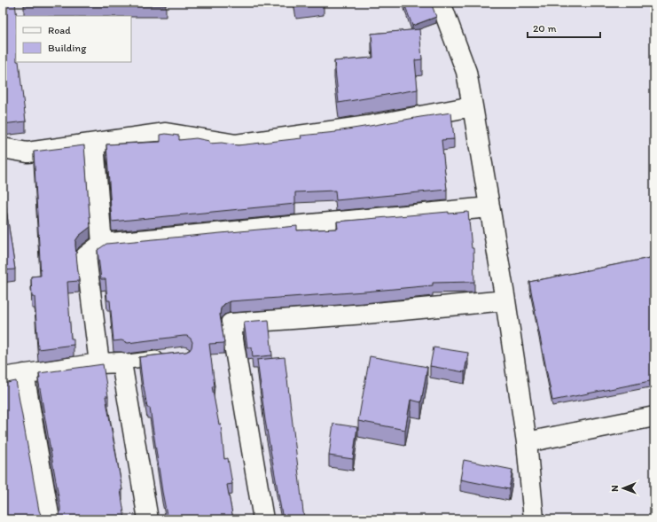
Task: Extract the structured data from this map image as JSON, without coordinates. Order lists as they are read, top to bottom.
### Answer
{
  "legend": ["Road", "Building"],
  "scale_bar": "20 m",
  "north": "left"
}
